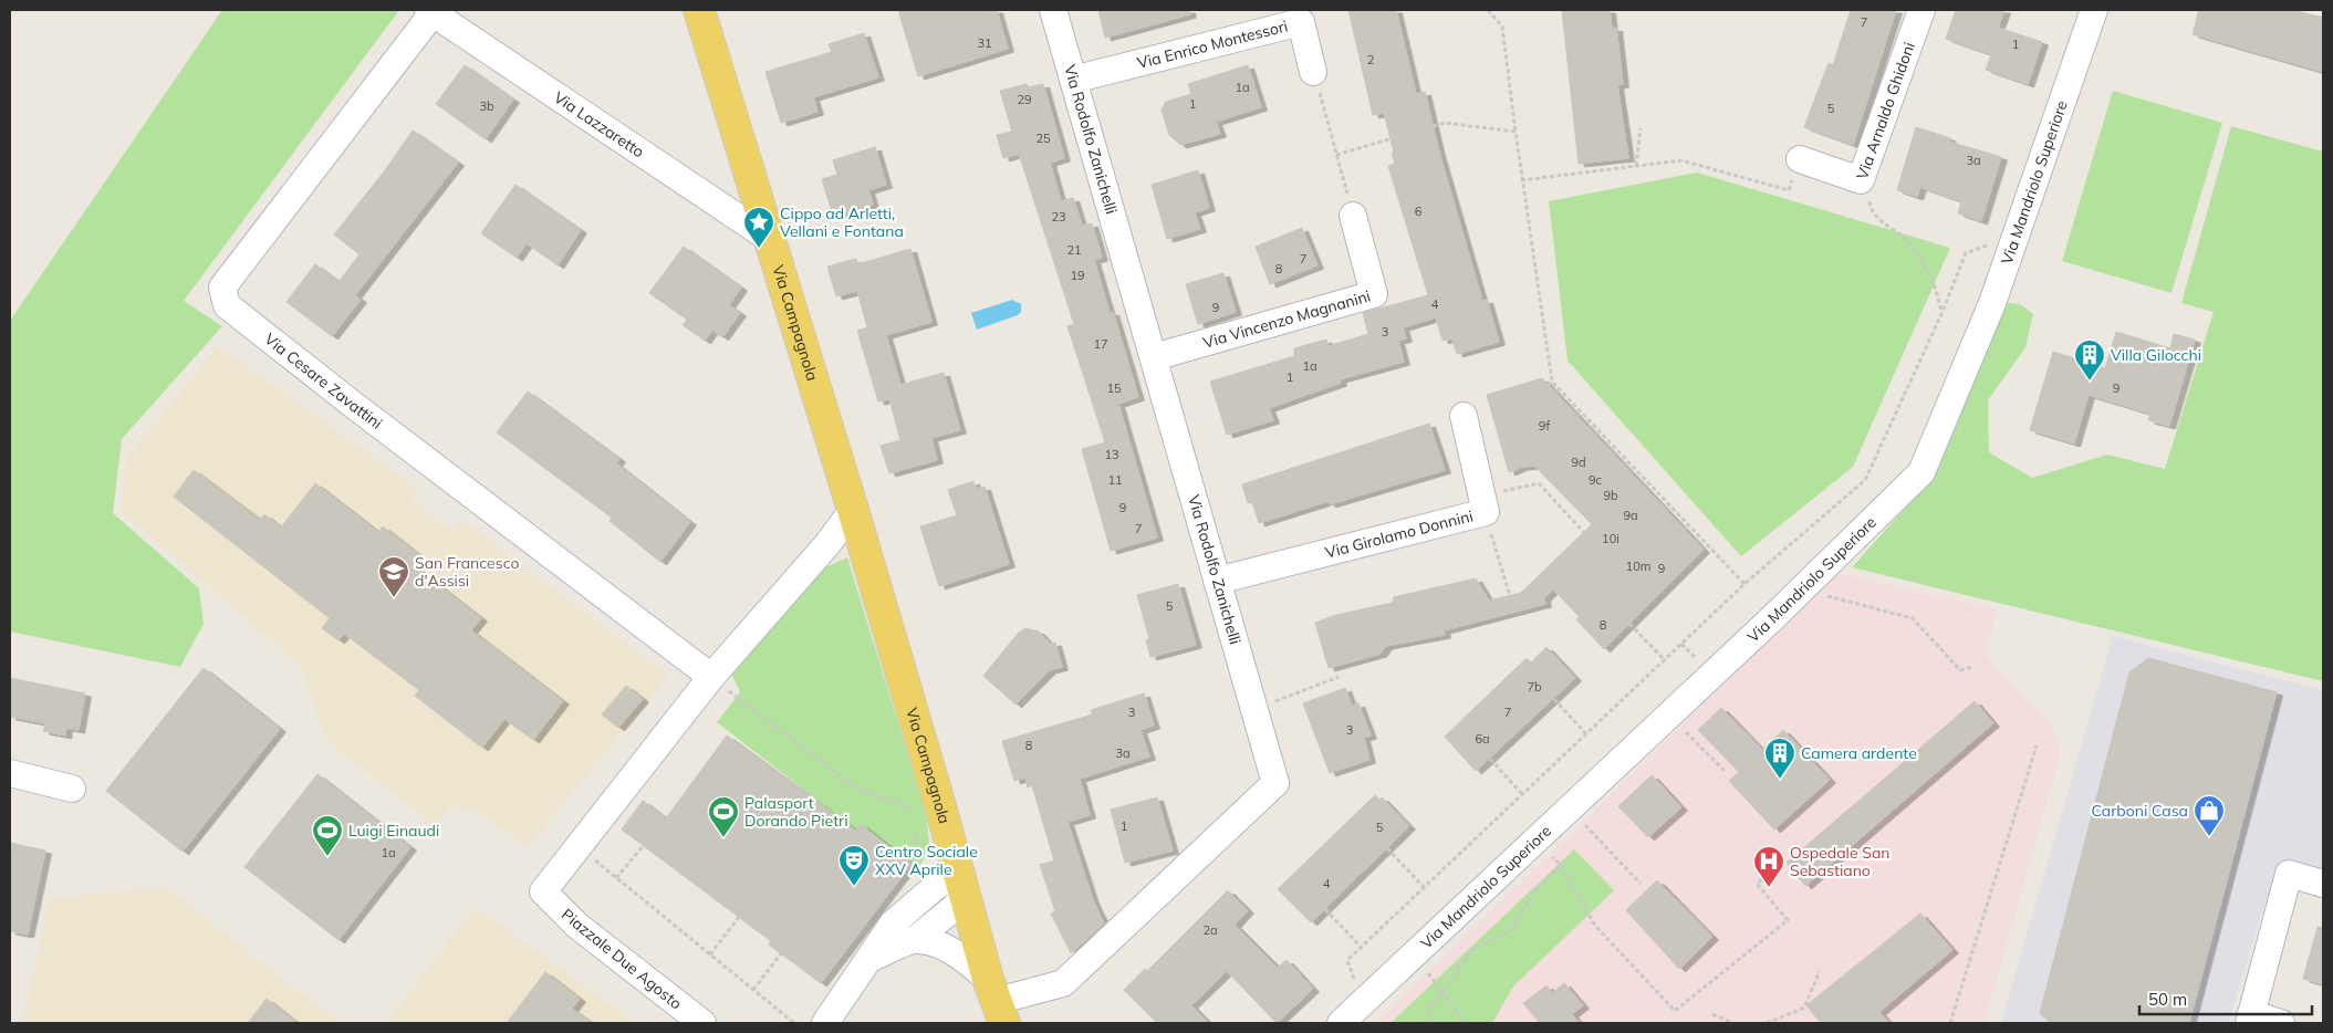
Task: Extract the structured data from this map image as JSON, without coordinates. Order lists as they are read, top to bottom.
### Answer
{
  "streets": {
    "main road": ["Via Campagnola"],
    "street": [
      "Via Enrico Montessori",
      "Via Arnaldo Ghidoni",
      "Via Lazzaretto",
      "Via Rodolfo Zanichelli",
      "Via Mandriolo Superiore",
      "Via Vincenzo Magnanini",
      "Via Cesare Zavattini",
      "Via Girolamo Donnini",
      "Piazzale Due Agosto"
    ]
  },
  "crossings": [
    ["Via Enrico Montessori", "Via Rodolfo Zanichelli"],
    ["Via Lazzaretto", "Via Campagnola"],
    ["Via Lazzaretto", "Via Cesare Zavattini"],
    ["Via Rodolfo Zanichelli", "Via Vincenzo Magnanini"],
    ["Via Rodolfo Zanichelli", "Via Campagnola"],
    ["Via Rodolfo Zanichelli", "Via Girolamo Donnini"]
  ],
  "places": {
    "place": ["Cippo ad Arletti, Vellani e Fontana"],
    "building": ["Villa Gilocchi", "Camera ardente"],
    "school or university": ["San Francesco d'Assisi"],
    "shop": ["Carboni Casa"],
    "sports": ["Palasport Dorando Pietri", "Luigi Einaudi"],
    "theatre": ["Centro Sociale XXV Aprile"],
    "hospital": ["Ospedale San Sebastiano"]
  },
  "house_numbers": [
    "7",
    "31",
    "1",
    "2",
    "1a",
    "29",
    "1",
    "3b",
    "5",
    "25",
    "3a",
    "6",
    "23",
    "21",
    "7",
    "8",
    "19",
    "4",
    "9",
    "3",
    "17",
    "1a",
    "1",
    "15",
    "9",
    "9f",
    "13",
    "9d",
    "11",
    "9c",
    "9b",
    "9",
    "9a",
    "7",
    "10i",
    "10m",
    "9",
    "5",
    "8",
    "7b",
    "3",
    "7",
    "3",
    "6a",
    "8",
    "3a",
    "1",
    "5",
    "1a",
    "4",
    "2a"
  ],
  "scale_bar": "50 m"
}
